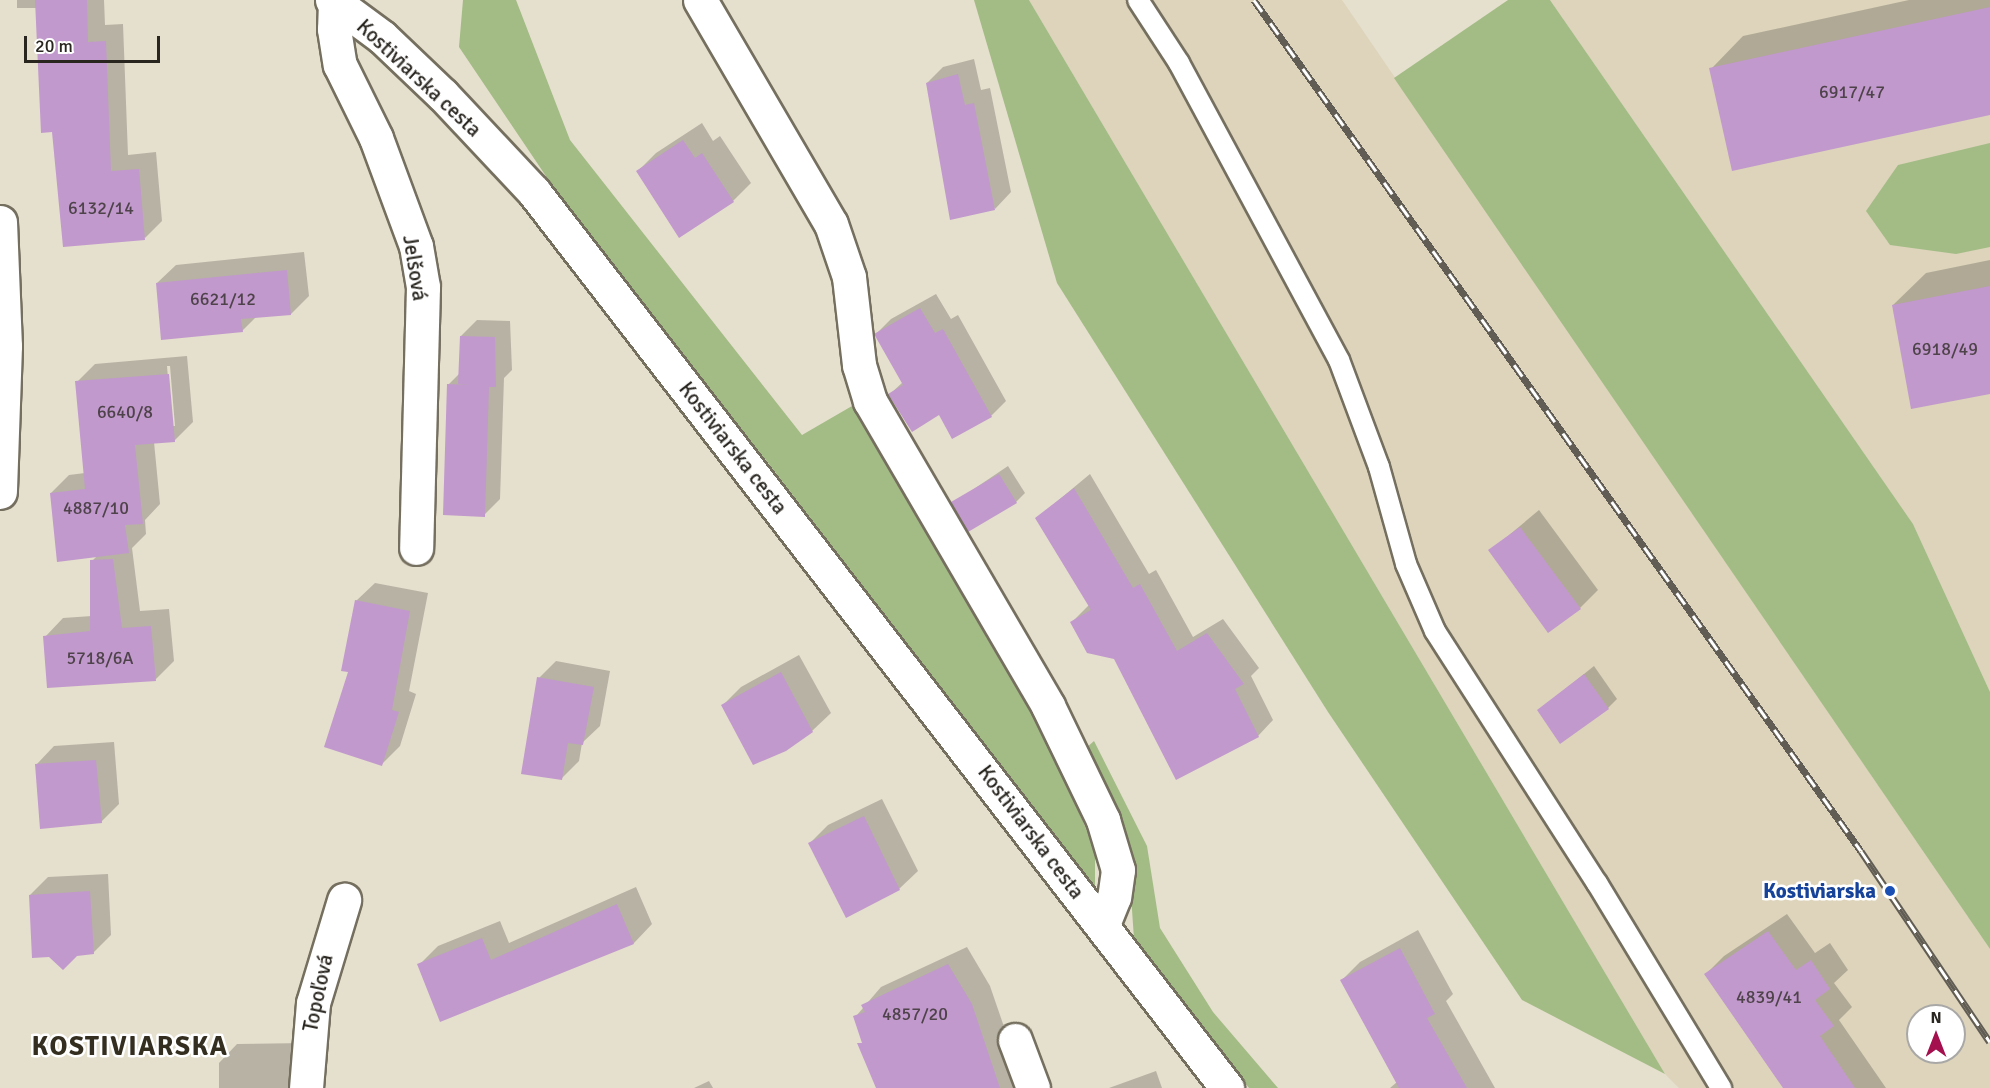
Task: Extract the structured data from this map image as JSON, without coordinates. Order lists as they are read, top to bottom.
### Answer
{
  "streets": {
    "street": ["Kostiviarska cesta", "Jelšová", "Topoľová"]
  },
  "crossings": [
    ["Kostiviarska cesta", "Jelšová"]
  ],
  "districts": ["KOSTIVIARSKA"],
  "places": ["Kostiviarska"],
  "house_numbers": [
    "6917/47",
    "6132/14",
    "6621/12",
    "6918/49",
    "6640/8",
    "4887/10",
    "5718/6A",
    "4839/41",
    "4857/20"
  ],
  "scale_bar": "20 m",
  "north": "top"
}
